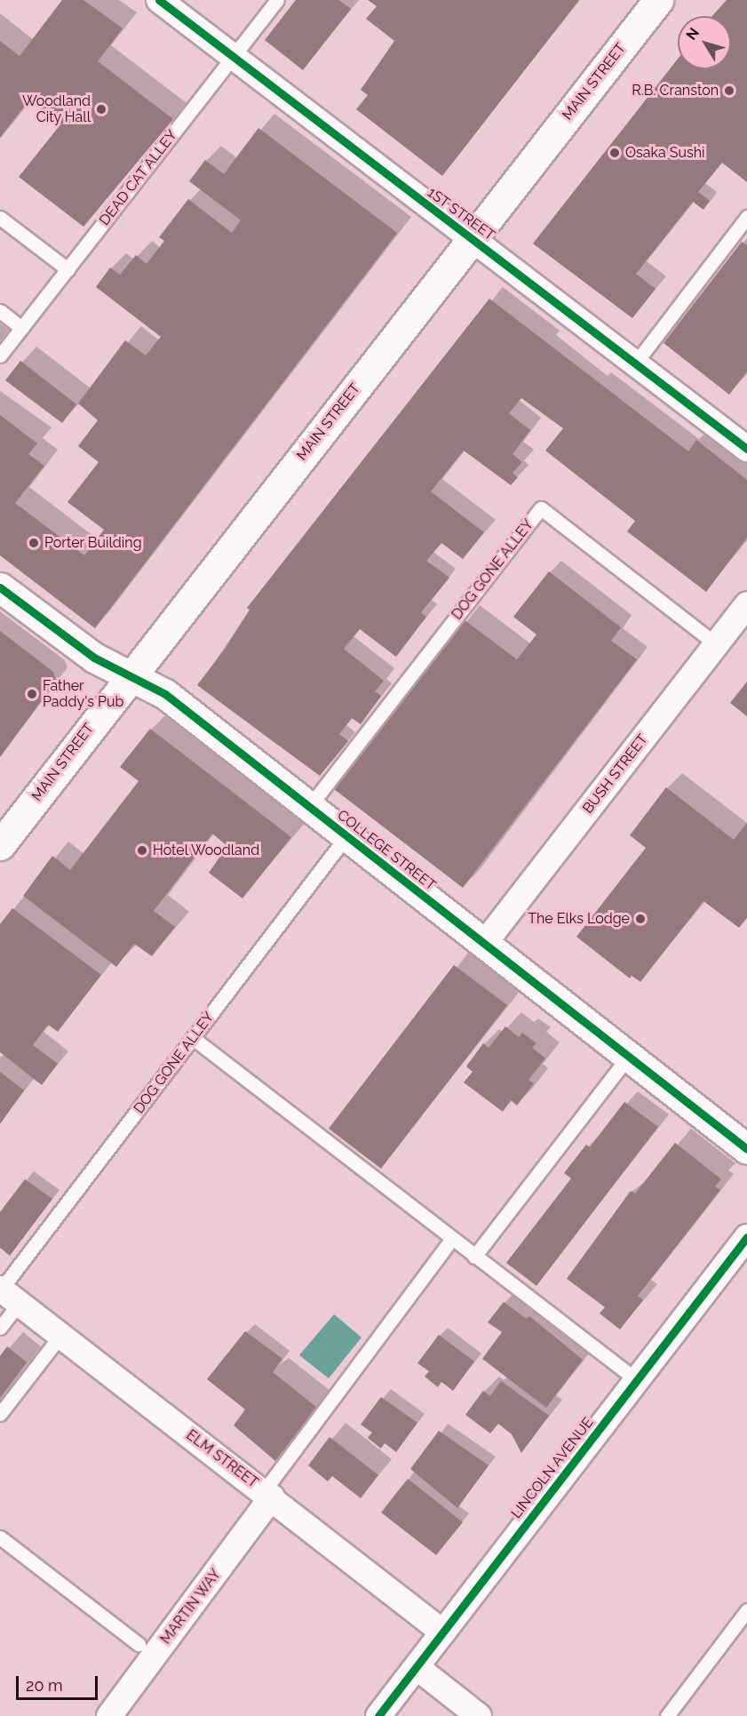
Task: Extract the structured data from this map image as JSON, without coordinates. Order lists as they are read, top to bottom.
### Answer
{
  "streets": {
    "main road": ["MAIN STREET", "COLLEGE STREET"],
    "street": [
      "1ST STREET",
      "BUSH STREET",
      "ELM STREET",
      "LINCOLN AVENUE",
      "MARTIN WAY"
    ],
    "lane": ["DEAD CAT ALLEY", "DOG GONE ALLEY"]
  },
  "crossings": [
    ["MAIN STREET", "1ST STREET"],
    ["MAIN STREET", "COLLEGE STREET"],
    ["DEAD CAT ALLEY", "1ST STREET"],
    ["DOG GONE ALLEY", "BUSH STREET"],
    ["DOG GONE ALLEY", "COLLEGE STREET"],
    ["DOG GONE ALLEY", "ELM STREET"],
    ["BUSH STREET", "COLLEGE STREET"],
    ["ELM STREET", "LINCOLN AVENUE"],
    ["ELM STREET", "MARTIN WAY"]
  ],
  "places": [
    "R.B. Cranston",
    "Woodland City Hall",
    "Osaka Sushi",
    "Porter Building",
    "Father Paddy's Pub",
    "Hotel Woodland",
    "The Elks Lodge"
  ],
  "scale_bar": "20 m",
  "north": "top left"
}
